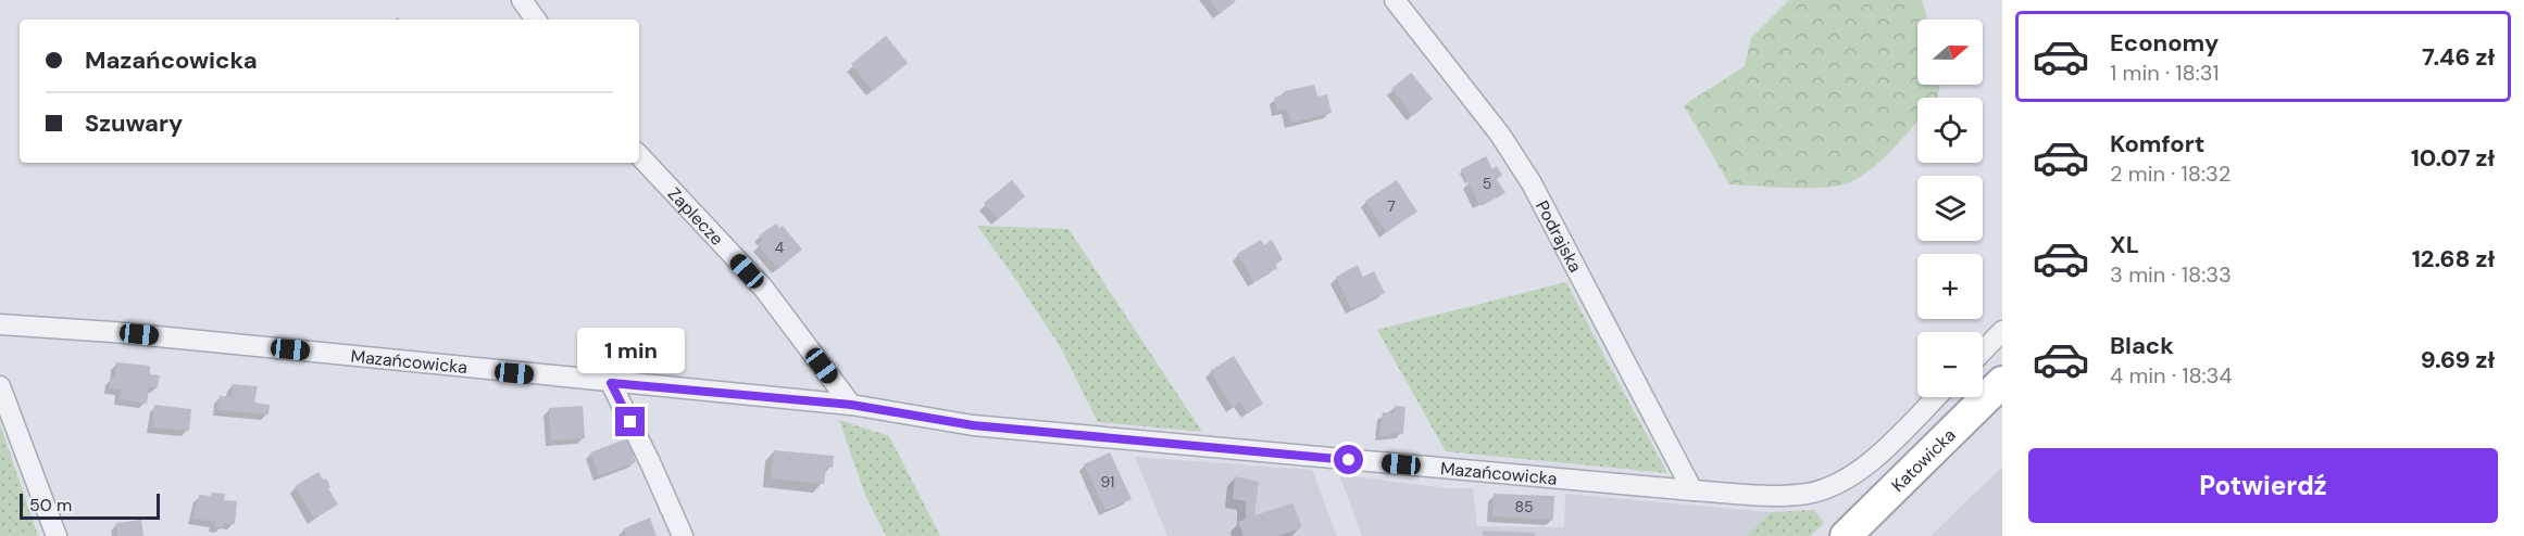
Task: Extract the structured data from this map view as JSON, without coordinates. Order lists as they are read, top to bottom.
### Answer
{
  "streets": {
    "main road": ["Katowicka"],
    "street": ["Zaplecze", "Podrajska", "Mazańcowicka"]
  },
  "crossings": [
    ["Zaplecze", "Mazańcowicka"],
    ["Podrajska", "Mazańcowicka"]
  ],
  "house_numbers": [
    "5",
    "7",
    "4",
    "91",
    "85"
  ],
  "scale_bar": "50 m",
  "north": "right",
  "page": {
    "list": [
      {
        "name": "Economy",
        "note": "1 min · 18:31",
        "value": "7.46 zł"
      },
      {
        "name": "Komfort",
        "note": "2 min · 18:32",
        "value": "10.07 zł"
      },
      {
        "name": "XL",
        "note": "3 min · 18:33",
        "value": "12.68 zł"
      },
      {
        "name": "Black",
        "note": "4 min · 18:34",
        "value": "9.69 zł"
      }
    ],
    "map_buttons": ["+", "−"],
    "banner": ["Mazańcowicka", "Szuwary"],
    "bubble": "1 min",
    "buttons": "Potwierdź",
    "scale": "50 m"
  }
}
